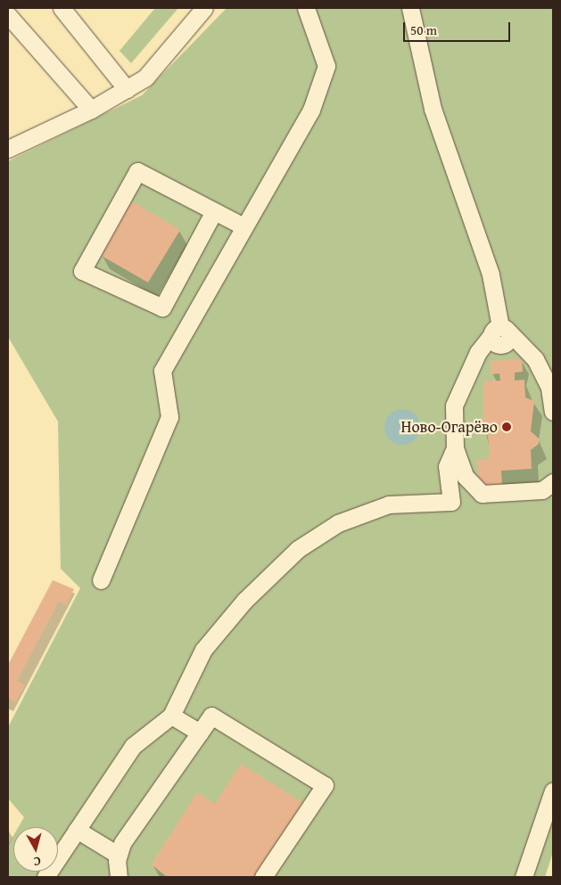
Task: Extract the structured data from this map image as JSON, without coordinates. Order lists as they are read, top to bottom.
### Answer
{
  "places": ["Ново-Огарёво"],
  "scale_bar": "50 m",
  "north": "bottom"
}
